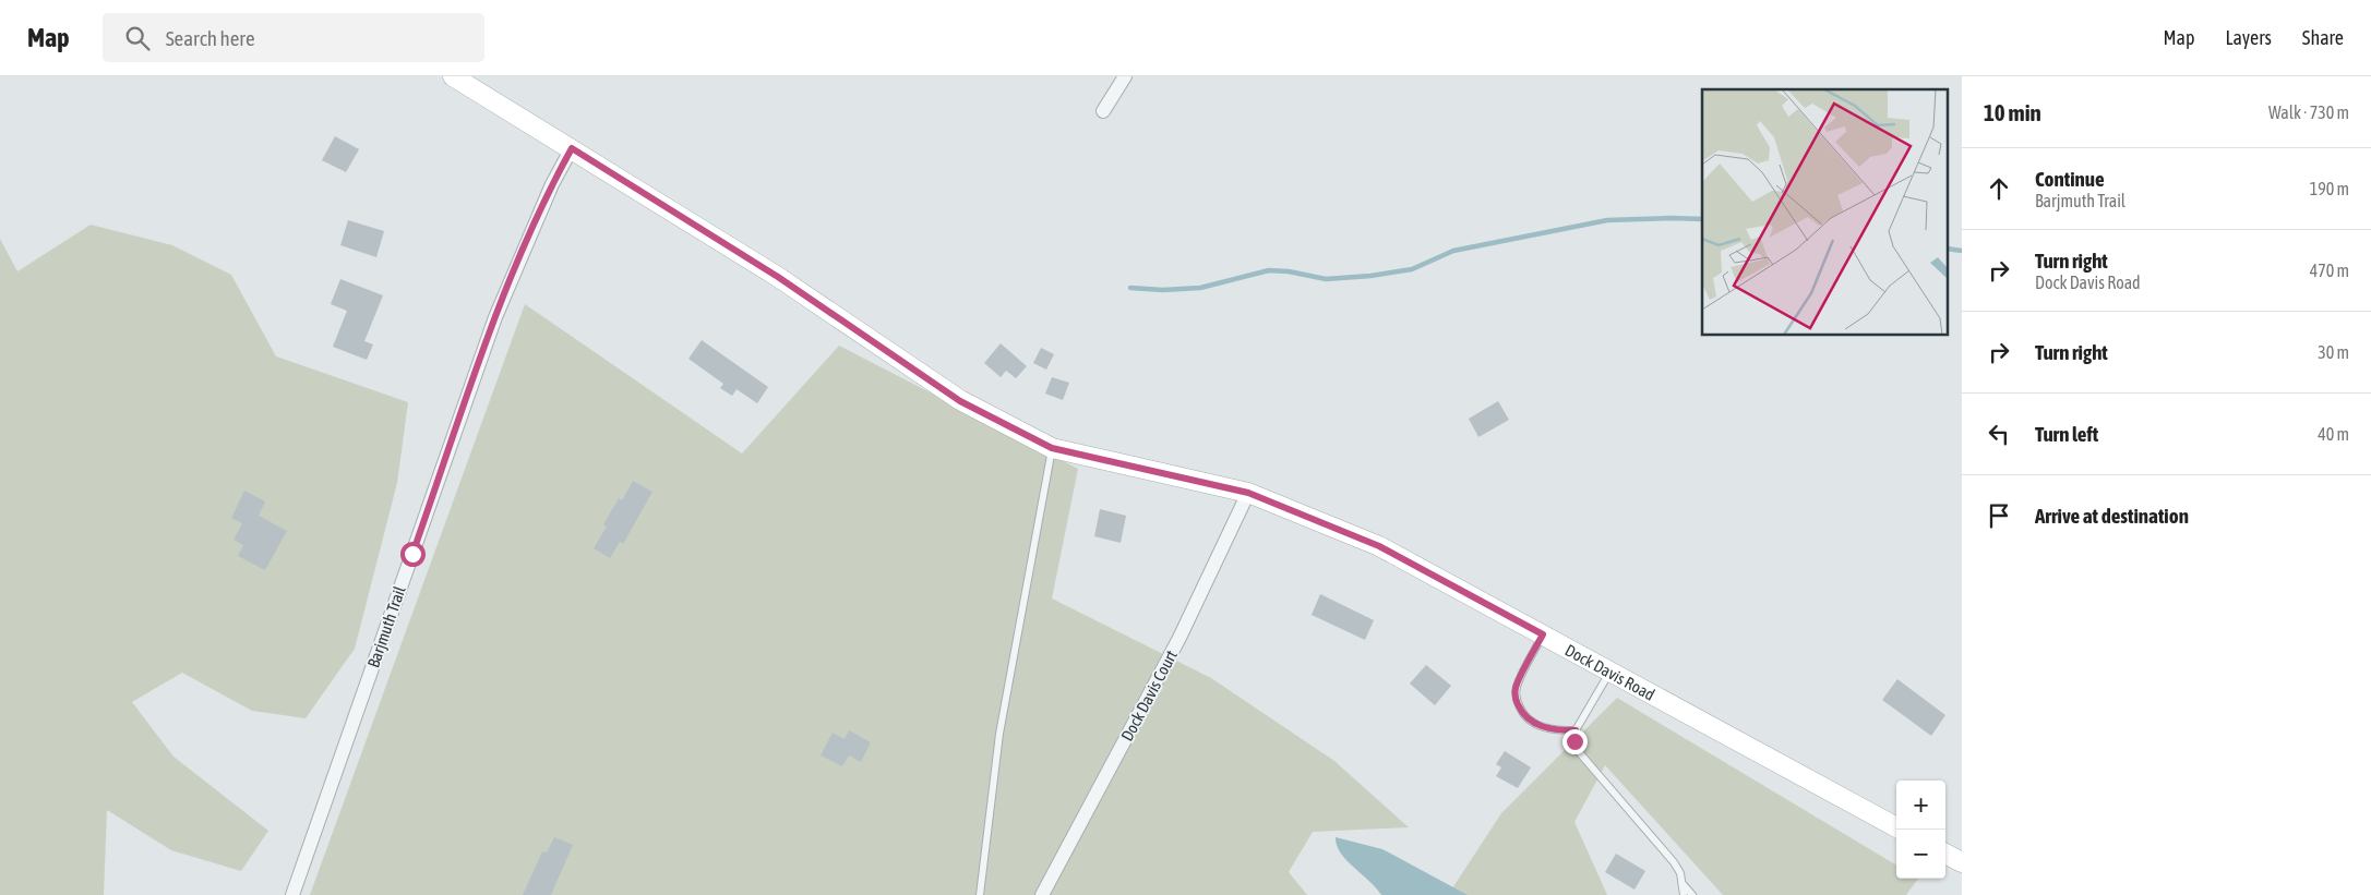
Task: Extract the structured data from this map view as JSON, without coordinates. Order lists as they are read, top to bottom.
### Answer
{
  "streets": {
    "street": ["Barjmuth Trail", "Dock Davis Road", "Dock Davis Court"]
  },
  "crossings": [
    ["Barjmuth Trail", "Dock Davis Road"],
    ["Dock Davis Road", "Dock Davis Court"]
  ],
  "page": {
    "header": "Map",
    "search": "Search here",
    "nav": ["Map", "Layers", "Share"],
    "heading": ["10 min", "Walk · 730 m"],
    "list": [
      ["Continue", "Barjmuth Trail", "190 m"],
      ["Turn right", "Dock Davis Road", "470 m"],
      ["Turn right", "30 m"],
      ["Turn left", "40 m"],
      "Arrive at destination"
    ],
    "map_buttons": ["+", "−"]
  }
}
